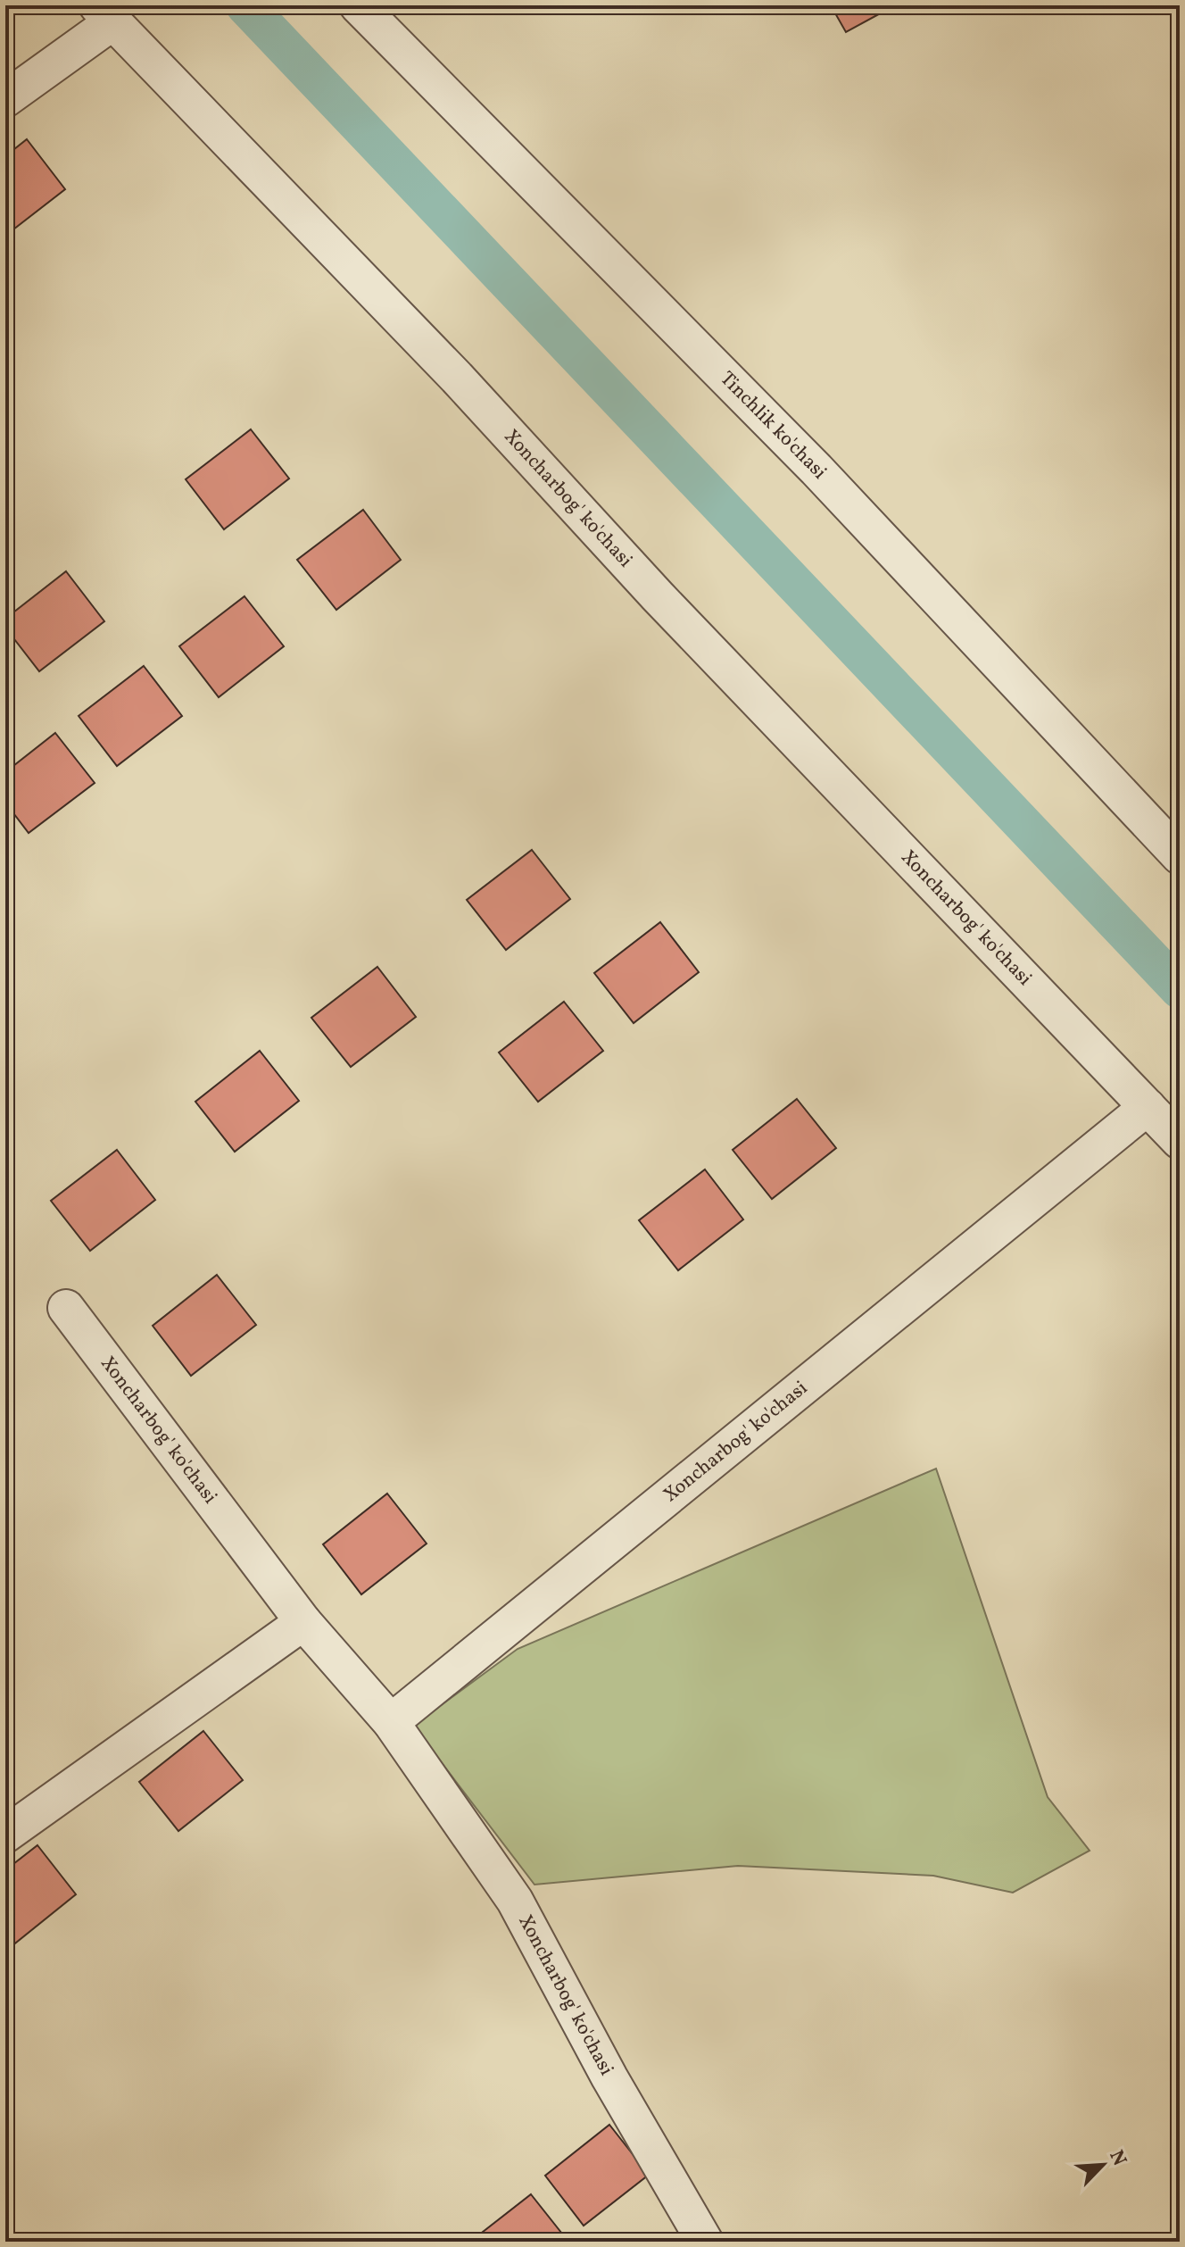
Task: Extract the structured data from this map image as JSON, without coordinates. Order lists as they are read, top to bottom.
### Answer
{
  "streets": {
    "street": ["Tinchlik ko'chasi", "Xoncharbog' ko'chasi"]
  },
  "north": "top right"
}
